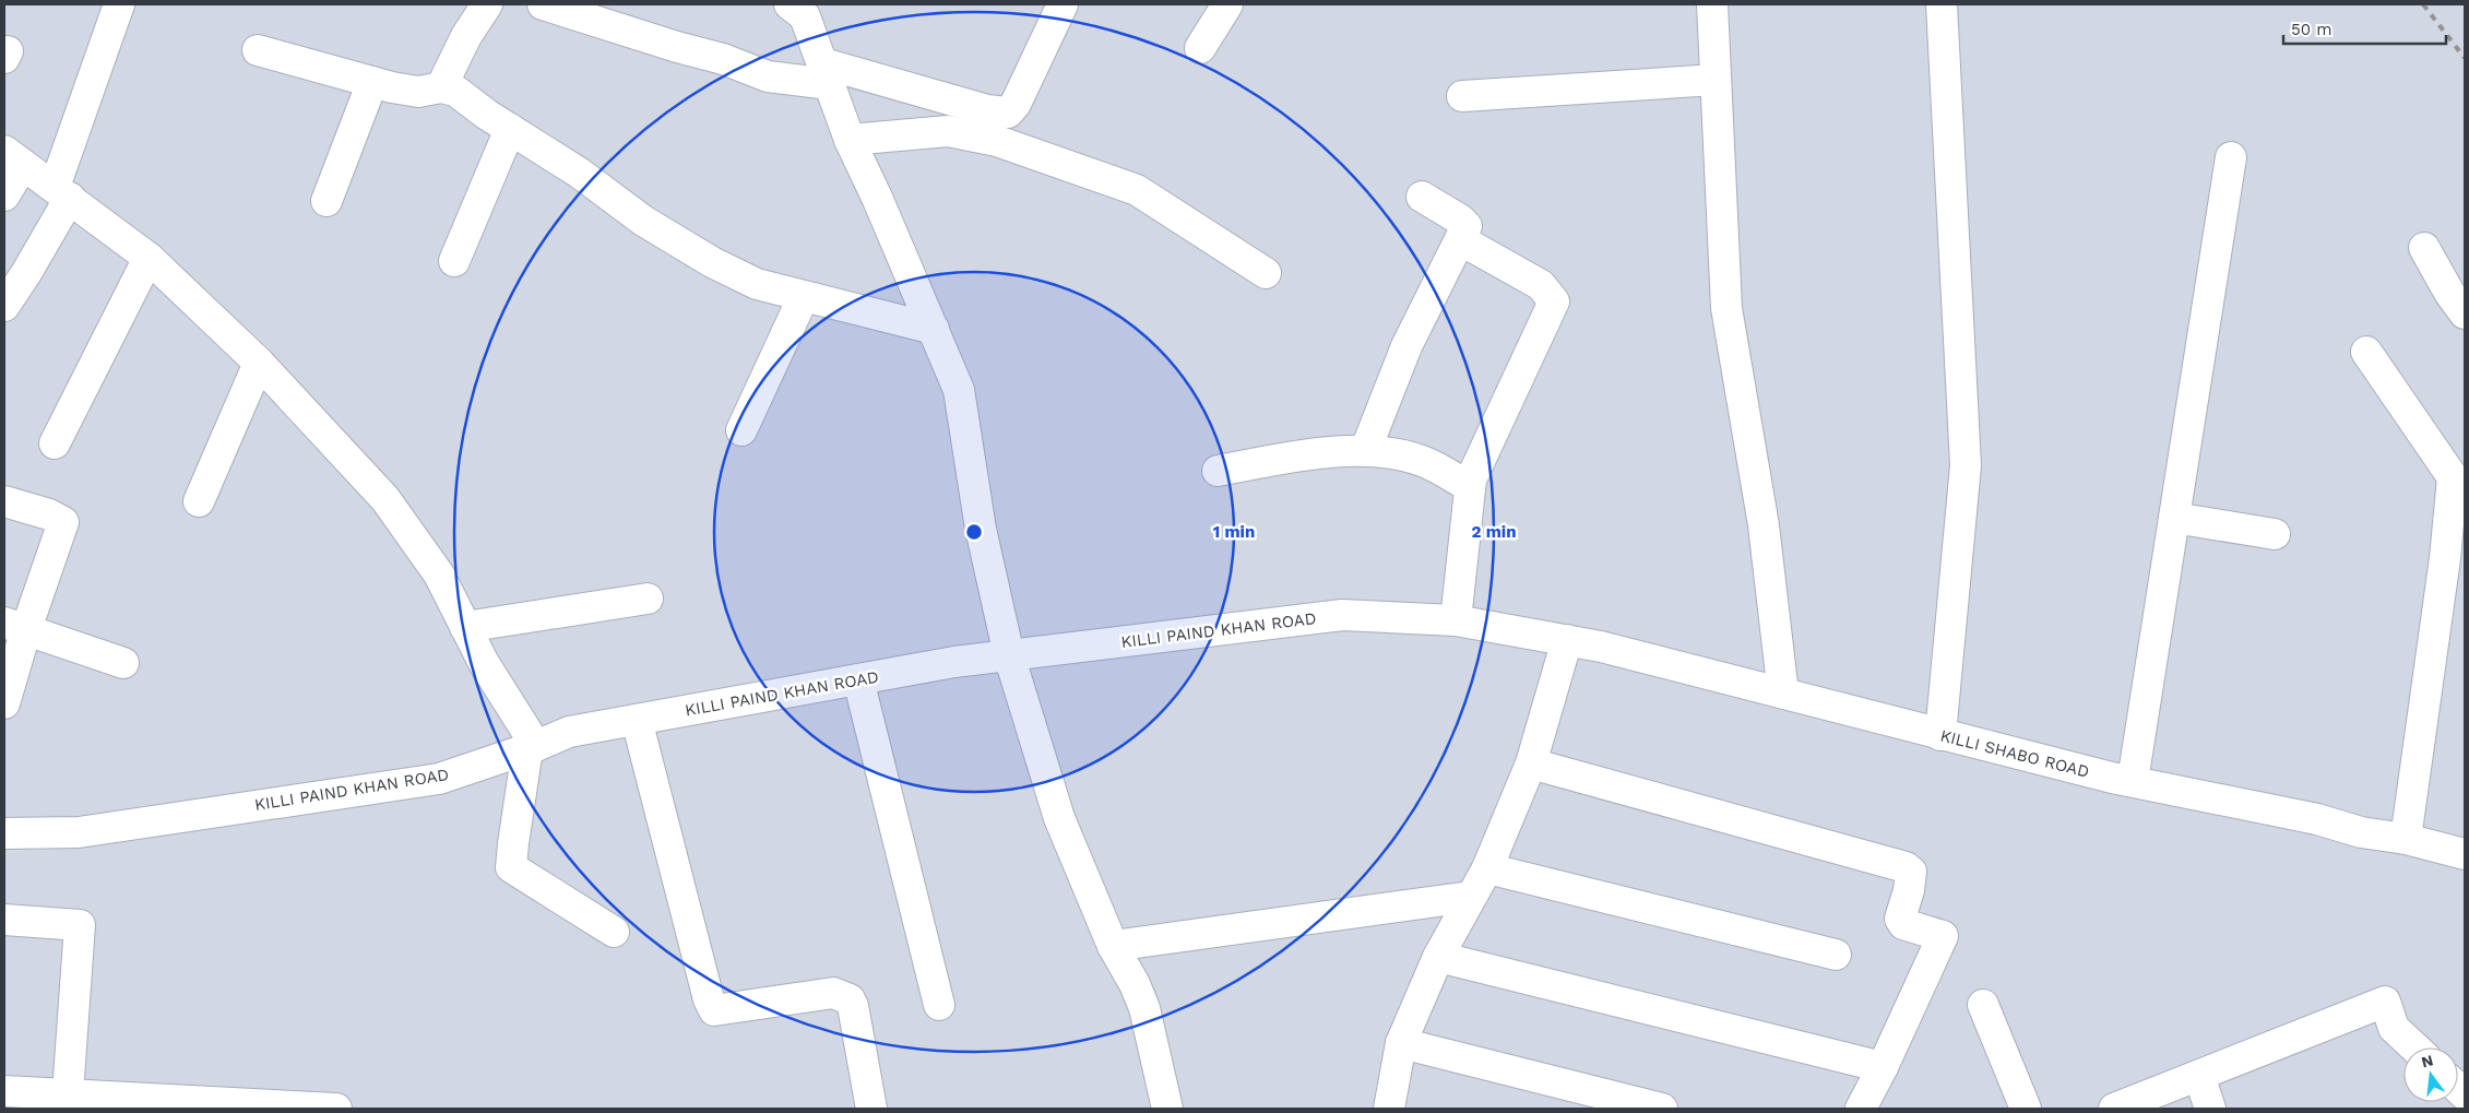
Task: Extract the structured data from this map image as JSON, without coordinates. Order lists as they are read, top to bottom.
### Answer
{
  "streets": {
    "street": ["KILLI PAIND KHAN ROAD", "KILLI SHABO ROAD"]
  },
  "crossings": [
    ["KILLI PAIND KHAN ROAD", "KILLI SHABO ROAD"]
  ],
  "scale_bar": "50 m",
  "north": "top",
  "rings": ["1 min", "2 min"]
}
